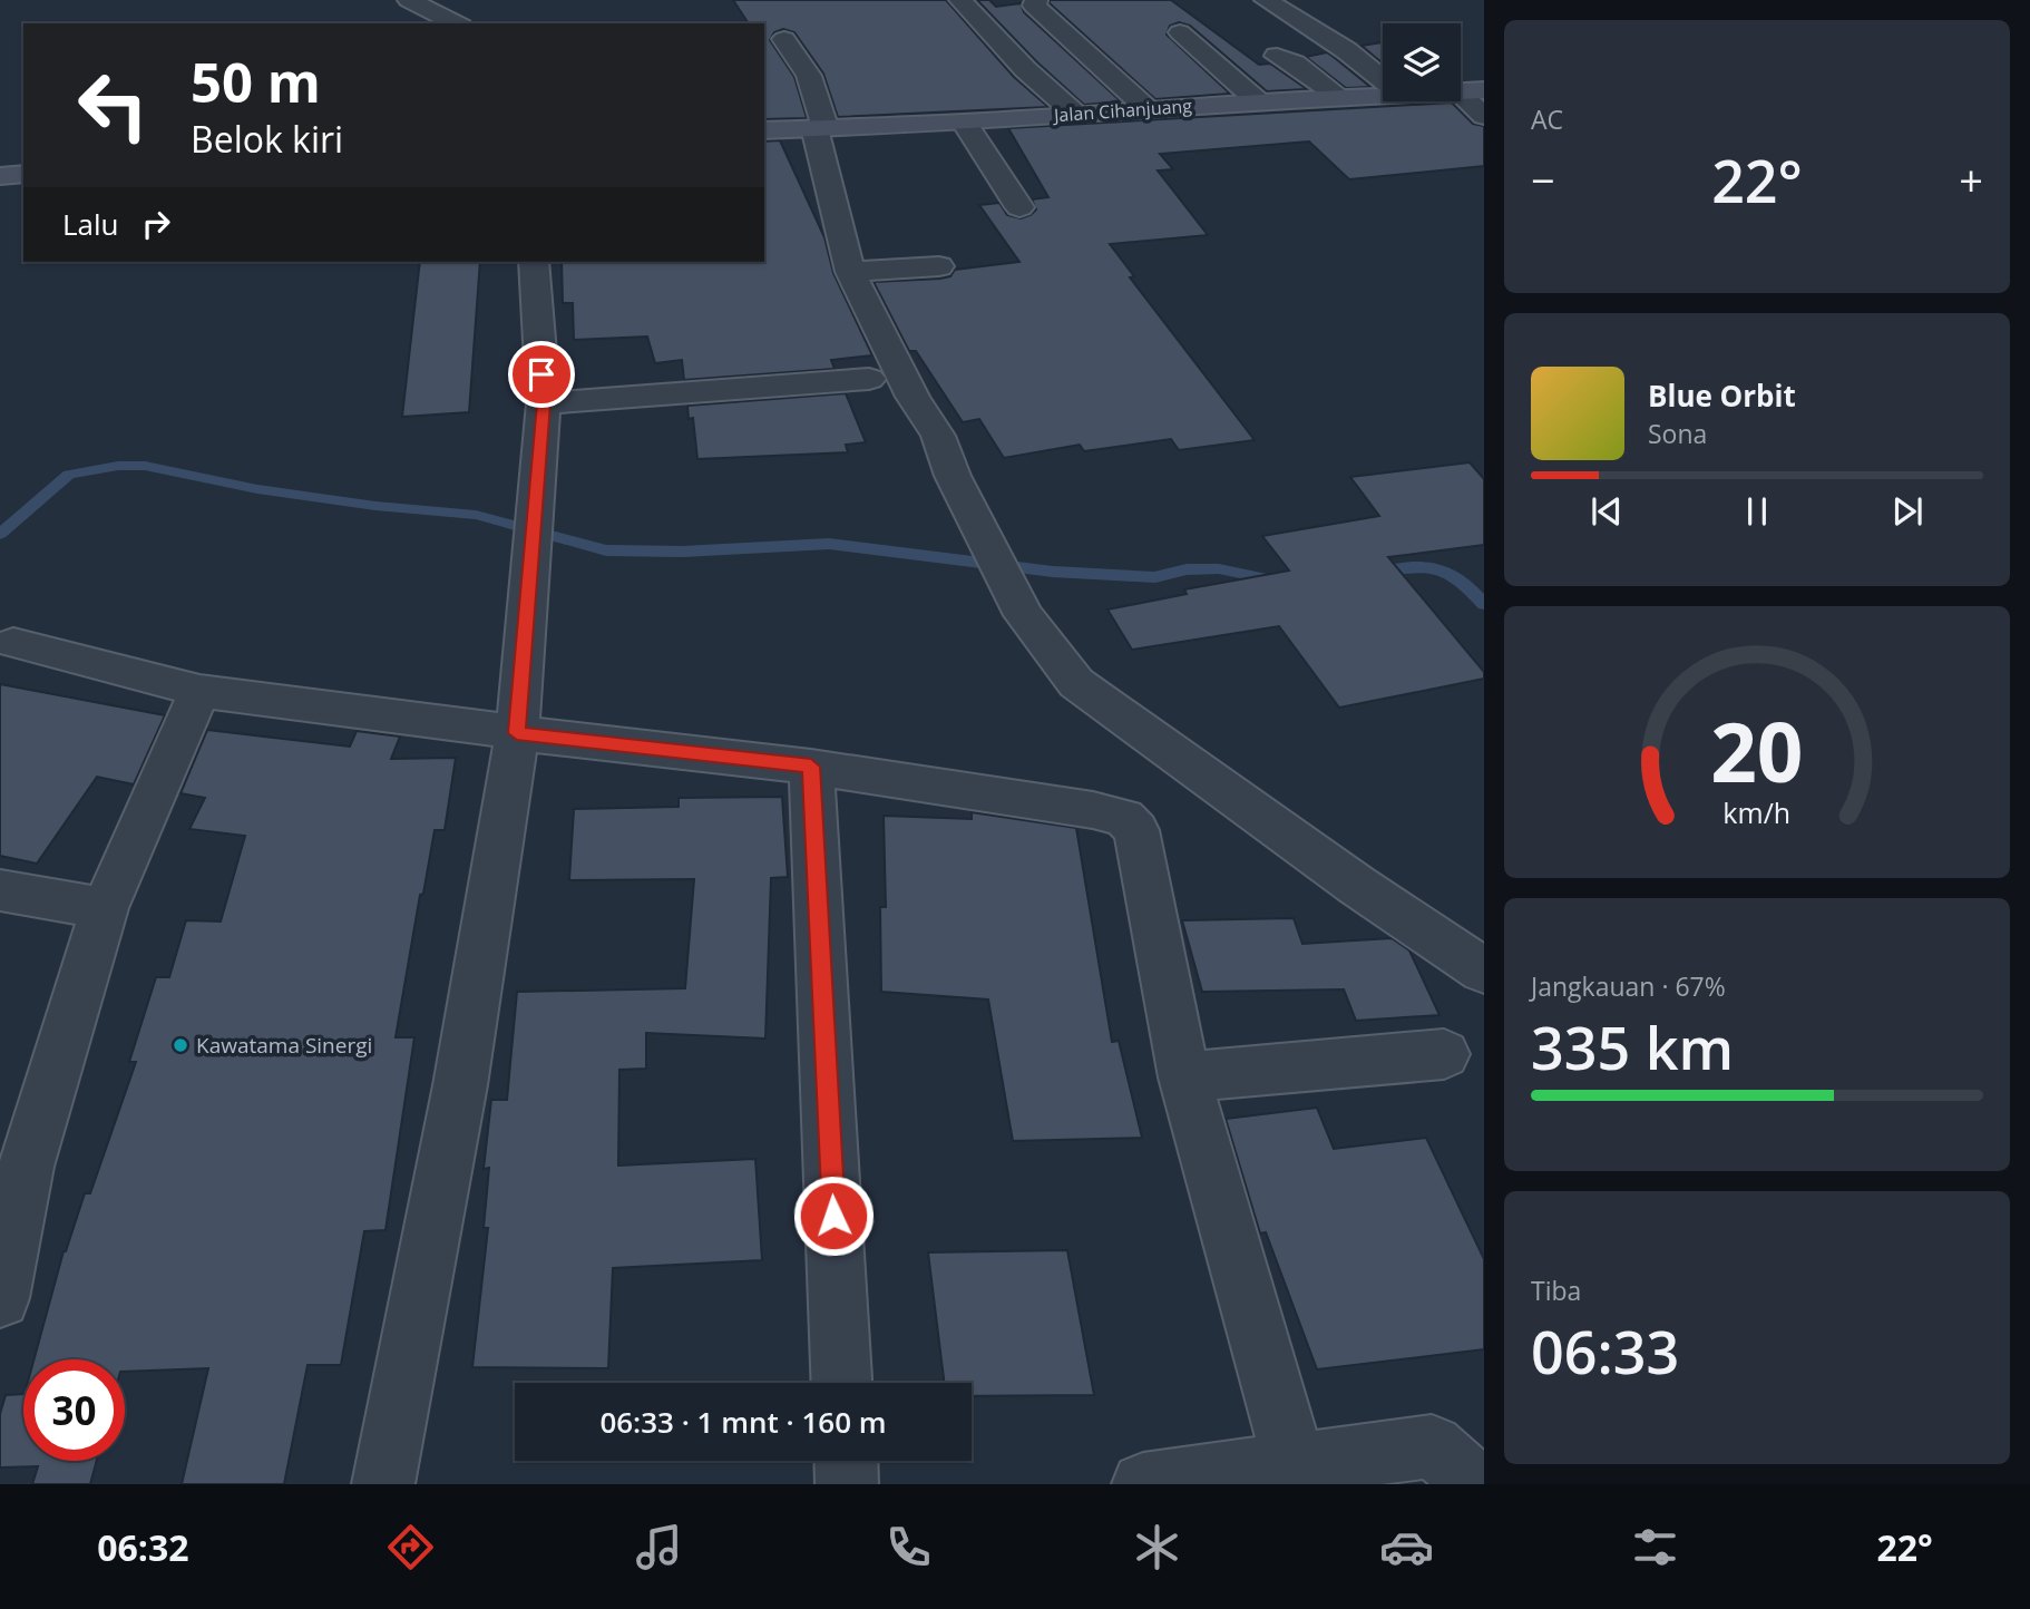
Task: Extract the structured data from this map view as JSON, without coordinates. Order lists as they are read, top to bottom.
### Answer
{
  "streets": {
    "main road": ["Jalan Cihanjuang"]
  },
  "places": ["Kawatama Sinergi"],
  "page": {
    "tile": [
      "AC",
      ["Jangkauan · 67%", "335 km"],
      ["Tiba", "06:33"]
    ],
    "turn": ["50 m", "Belok kiri"],
    "heat": ["−", "22°", "+"],
    "then": "Lalu",
    "song": ["Blue Orbit", "Sona"],
    "limit": "30",
    "trip": "06:33 · 1 mnt · 160 m",
    "tabs": ["06:32", "22°"],
    "gauge": ["20", "km/h"]
  }
}
